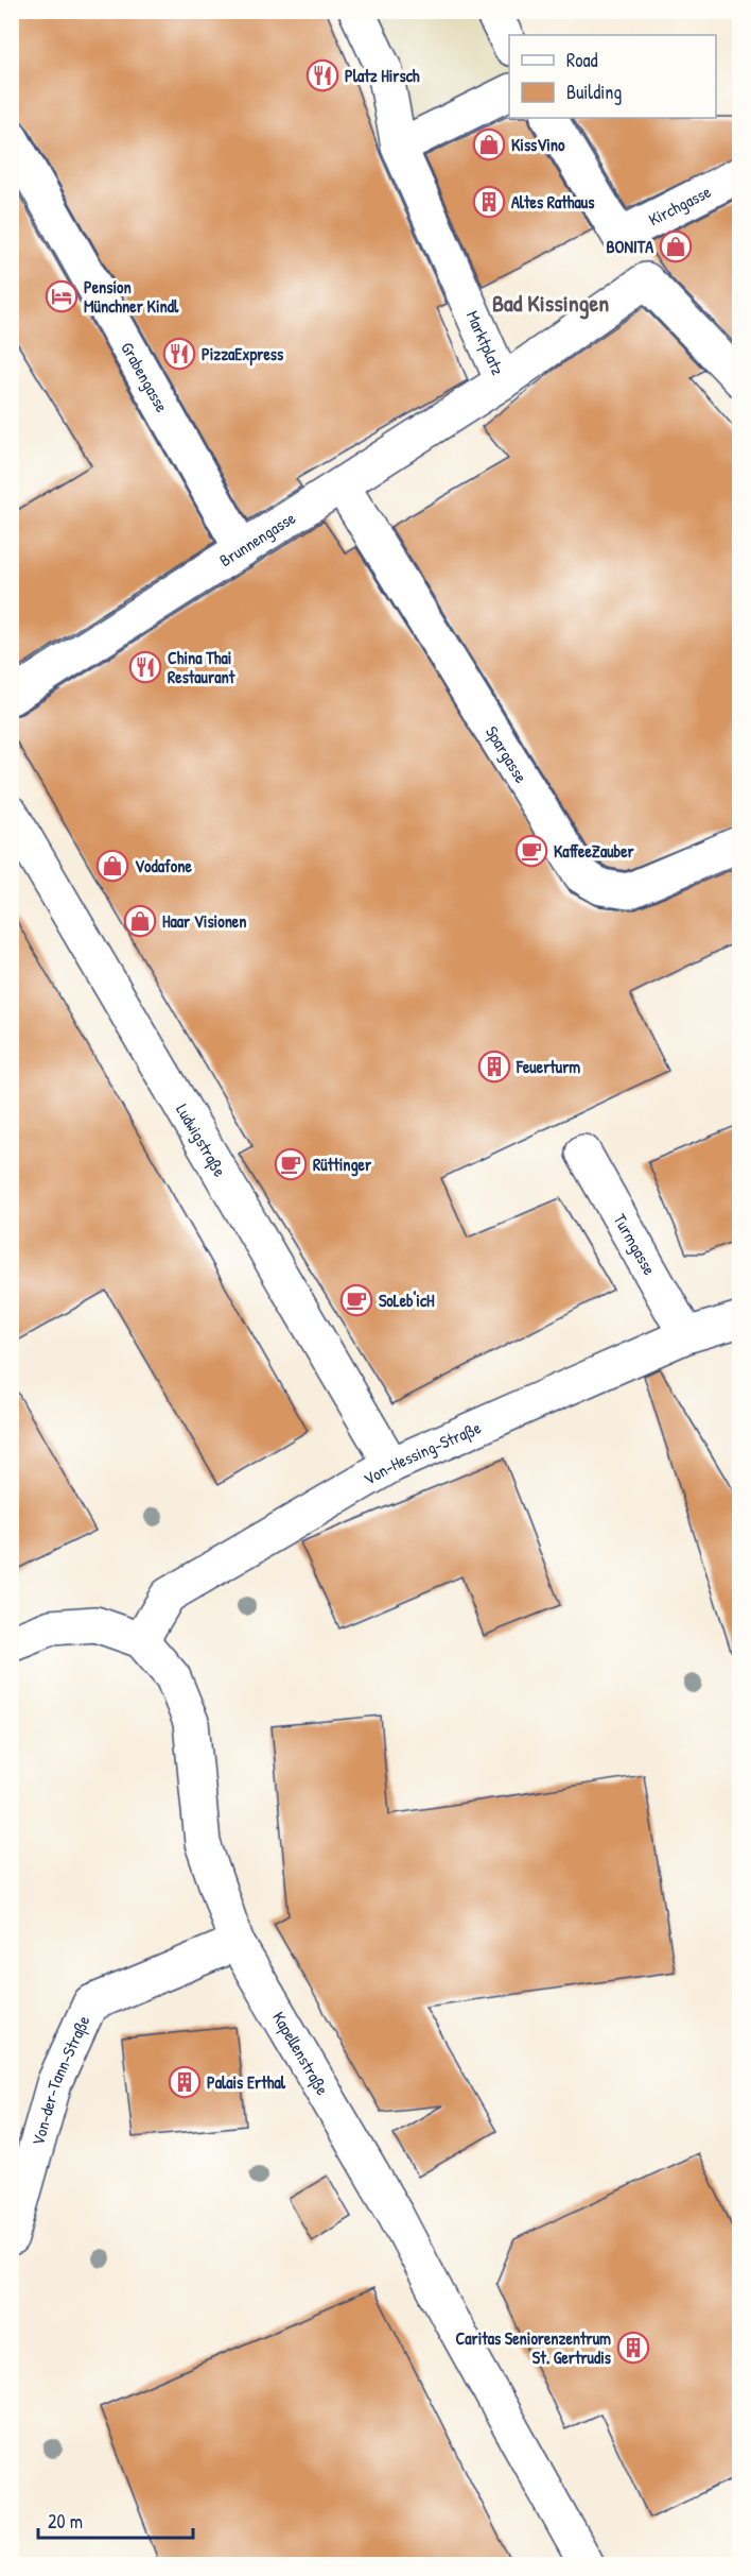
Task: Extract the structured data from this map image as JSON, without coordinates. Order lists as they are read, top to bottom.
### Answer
{
  "streets": {
    "street": [
      "Kirchgasse",
      "Marktplatz",
      "Grabengasse",
      "Brunnengasse",
      "Spargasse",
      "Ludwigstraße",
      "Turmgasse",
      "Von-Hessing-Straße",
      "Kapellenstraße",
      "Von-der-Tann-Straße"
    ]
  },
  "crossings": [
    ["Marktplatz", "Brunnengasse"],
    ["Grabengasse", "Brunnengasse"],
    ["Brunnengasse", "Spargasse"],
    ["Ludwigstraße", "Von-Hessing-Straße"],
    ["Turmgasse", "Von-Hessing-Straße"],
    ["Von-Hessing-Straße", "Kapellenstraße"],
    ["Kapellenstraße", "Von-der-Tann-Straße"]
  ],
  "districts": ["Bad Kissingen"],
  "places": {
    "restaurant": ["Platz Hirsch", "PizzaExpress", "China Thai Restaurant"],
    "shop": [
      "KissVino",
      "BONITA",
      "Vodafone",
      "Haar Visionen"
    ],
    "building": [
      "Altes Rathaus",
      "Feuerturm",
      "Palais Erthal",
      "Caritas Seniorenzentrum St. Gertrudis"
    ],
    "hotel": ["Pension Münchner Kindl"],
    "cafe": ["KaffeeZauber", "Rüttinger", "SoLeb'icH"]
  },
  "legend": ["Road", "Building"],
  "scale_bar": "20 m"
}
